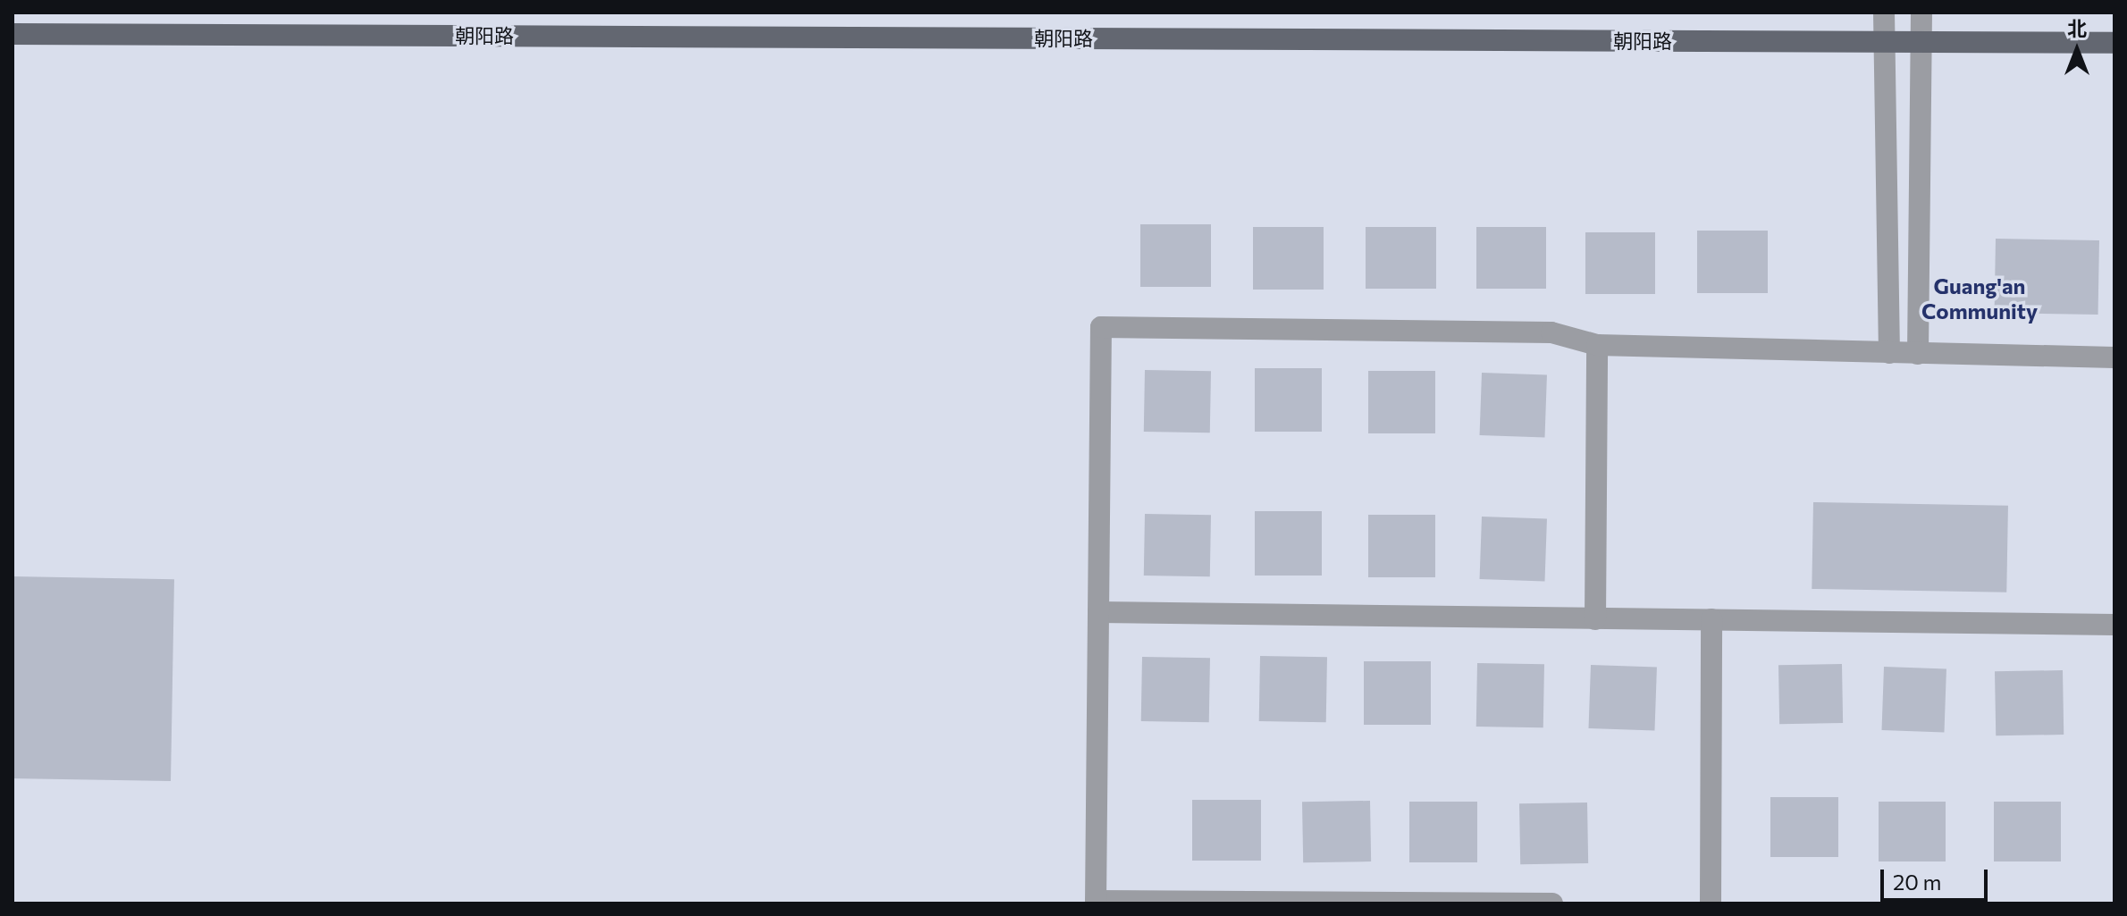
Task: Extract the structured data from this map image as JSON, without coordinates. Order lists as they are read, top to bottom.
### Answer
{
  "streets": {
    "main road": ["朝阳路"]
  },
  "districts": ["Guang'an Community"],
  "scale_bar": "20 m",
  "north": "top"
}
